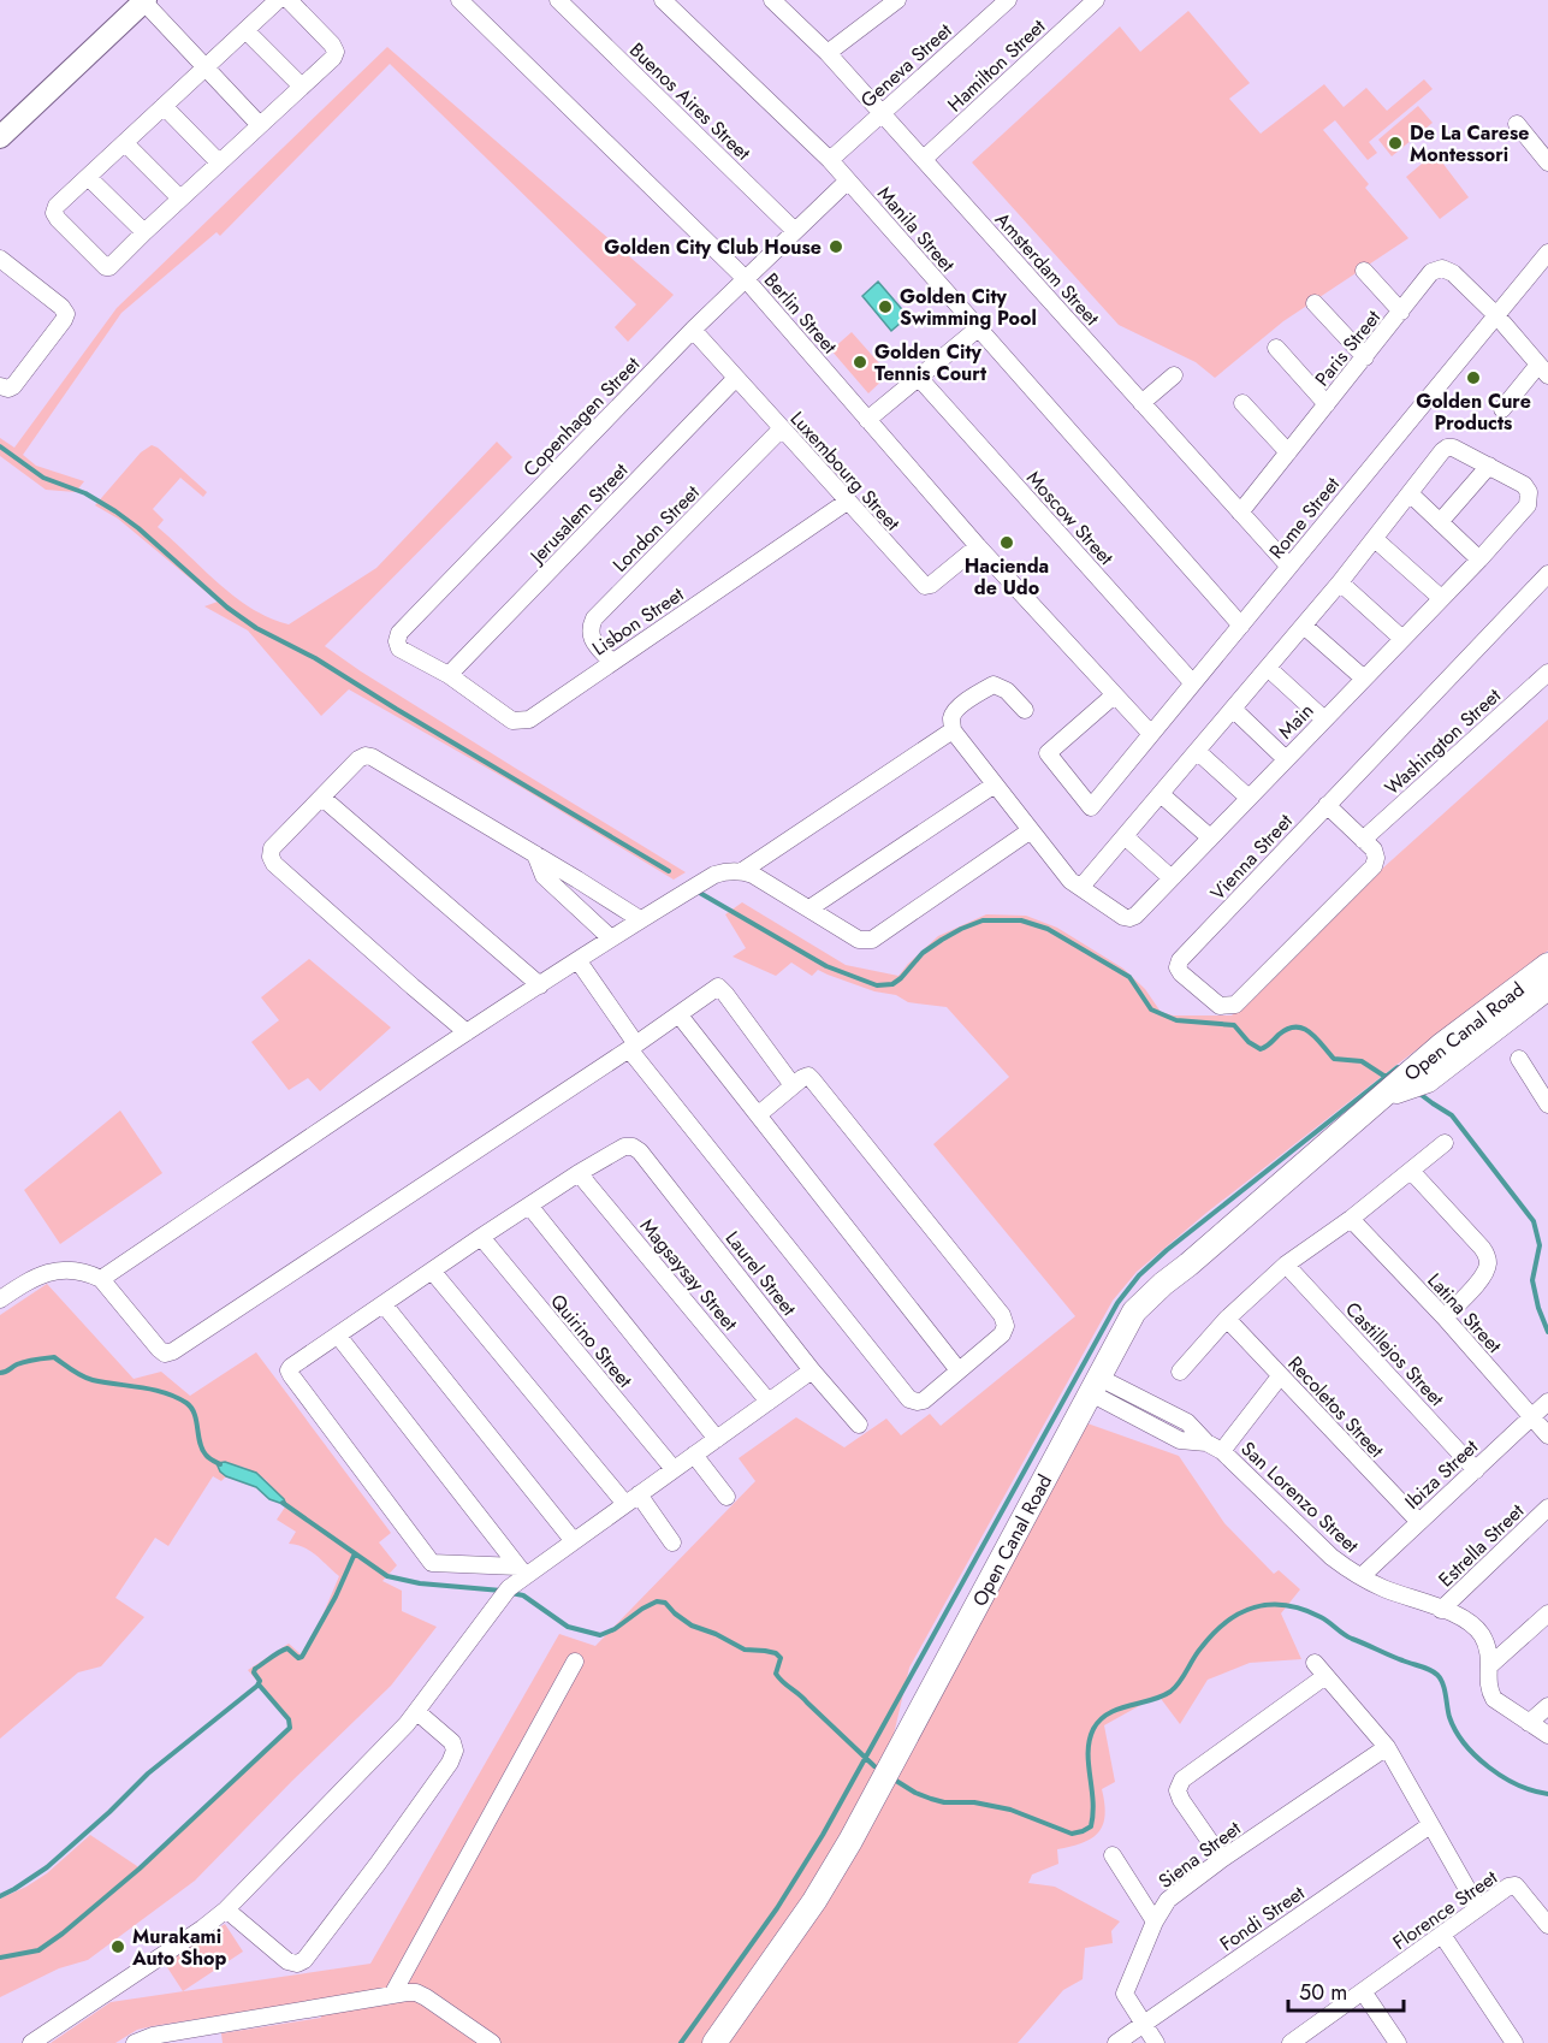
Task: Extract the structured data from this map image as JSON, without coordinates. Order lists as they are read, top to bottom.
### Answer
{
  "streets": {
    "main road": ["Open Canal Road"],
    "street": [
      "Geneva Street",
      "Hamilton Street",
      "Buenos Aires Street",
      "Manila Street",
      "Amsterdam Street",
      "Berlin Street",
      "Paris Street",
      "Copenhagen Street",
      "Luxembourg Street",
      "Jerusalem Street",
      "Moscow Street",
      "Rome Street",
      "London Street",
      "Lisbon Street",
      "Main",
      "Washington Street",
      "Vienna Street",
      "Laurel Street",
      "Magsaysay Street",
      "Latina Street",
      "Quirino Street",
      "Castillejos Street",
      "Recoletos Street",
      "Ibiza Street",
      "San Lorenzo Street",
      "Estrella Street",
      "Siena Street",
      "Florence Street",
      "Fondi Street"
    ]
  },
  "crossings": [
    ["Geneva Street", "Manila Street"],
    ["Geneva Street", "Amsterdam Street"],
    ["Hamilton Street", "Amsterdam Street"],
    ["Buenos Aires Street", "Copenhagen Street"],
    ["Manila Street", "Copenhagen Street"],
    ["Manila Street", "Rome Street"],
    ["Amsterdam Street", "Paris Street"],
    ["Amsterdam Street", "Rome Street"],
    ["Berlin Street", "Copenhagen Street"],
    ["Berlin Street", "Luxembourg Street"],
    ["Berlin Street", "Rome Street"],
    ["Paris Street", "Rome Street"],
    ["Copenhagen Street", "Luxembourg Street"],
    ["Copenhagen Street", "Jerusalem Street"],
    ["Copenhagen Street", "Lisbon Street"],
    ["Luxembourg Street", "Jerusalem Street"],
    ["Luxembourg Street", "London Street"],
    ["Luxembourg Street", "Lisbon Street"],
    ["Jerusalem Street", "Lisbon Street"],
    ["Moscow Street", "Rome Street"],
    ["London Street", "Lisbon Street"],
    ["Washington Street", "Vienna Street"],
    ["Open Canal Road", "San Lorenzo Street"],
    ["Laurel Street", "Magsaysay Street"],
    ["Latina Street", "Ibiza Street"],
    ["Castillejos Street", "Ibiza Street"],
    ["Recoletos Street", "Ibiza Street"],
    ["Ibiza Street", "San Lorenzo Street"],
    ["San Lorenzo Street", "Estrella Street"],
    ["Siena Street", "Fondi Street"]
  ],
  "places": [
    "De La Carese Montessori",
    "Golden City Club House",
    "Golden City Swimming Pool",
    "Golden City Tennis Court",
    "Golden Cure Products",
    "Hacienda de Udo",
    "Murakami Auto Shop"
  ],
  "scale_bar": "50 m"
}
